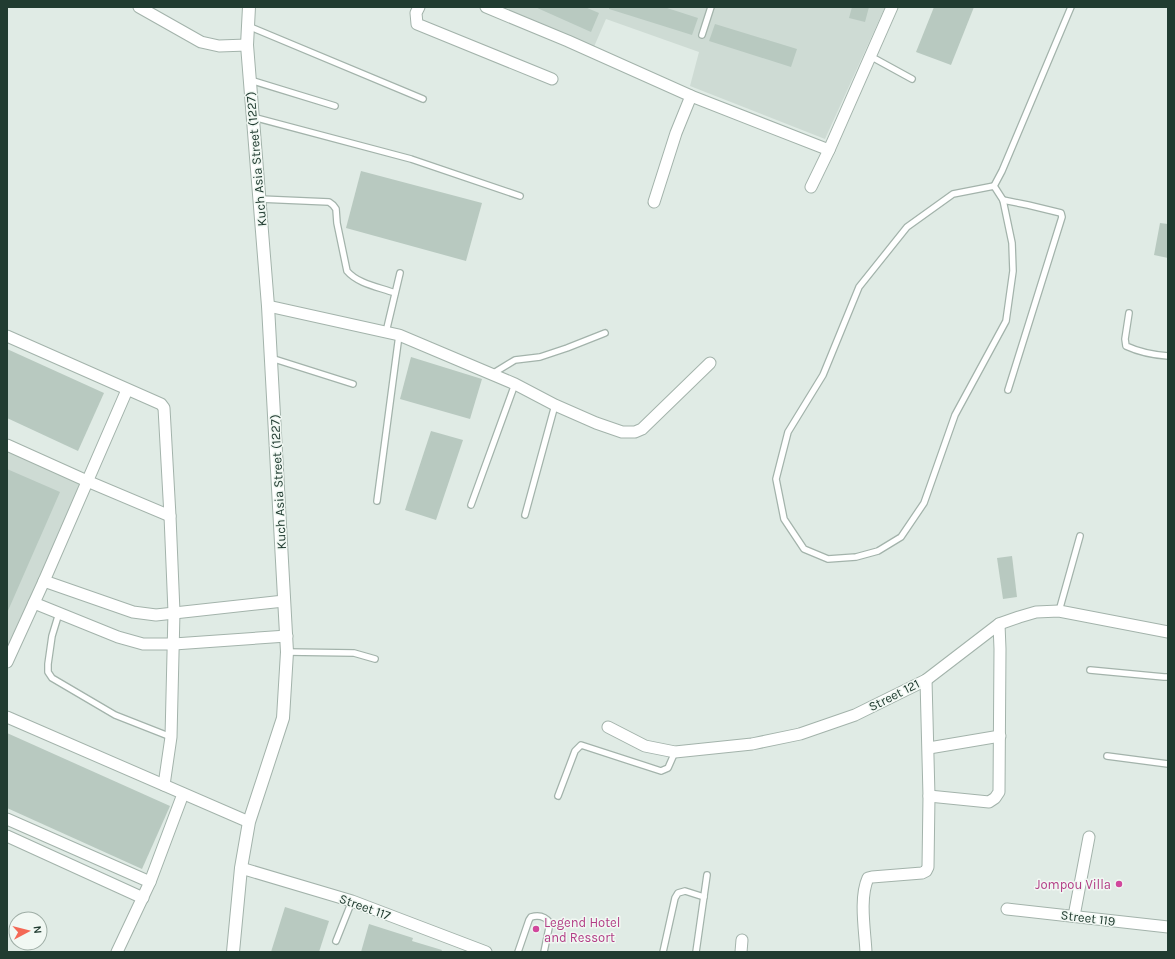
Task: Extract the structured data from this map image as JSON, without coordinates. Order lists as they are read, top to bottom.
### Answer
{
  "streets": {
    "street": [
      "Kuch Asia Street (1227)",
      "Street 121",
      "Street 117",
      "Street 119"
    ]
  },
  "crossings": [
    ["Kuch Asia Street (1227)", "Street 117"]
  ],
  "places": ["Jompou Villa", "Legend Hotel and Ressort"],
  "north": "right"
}
